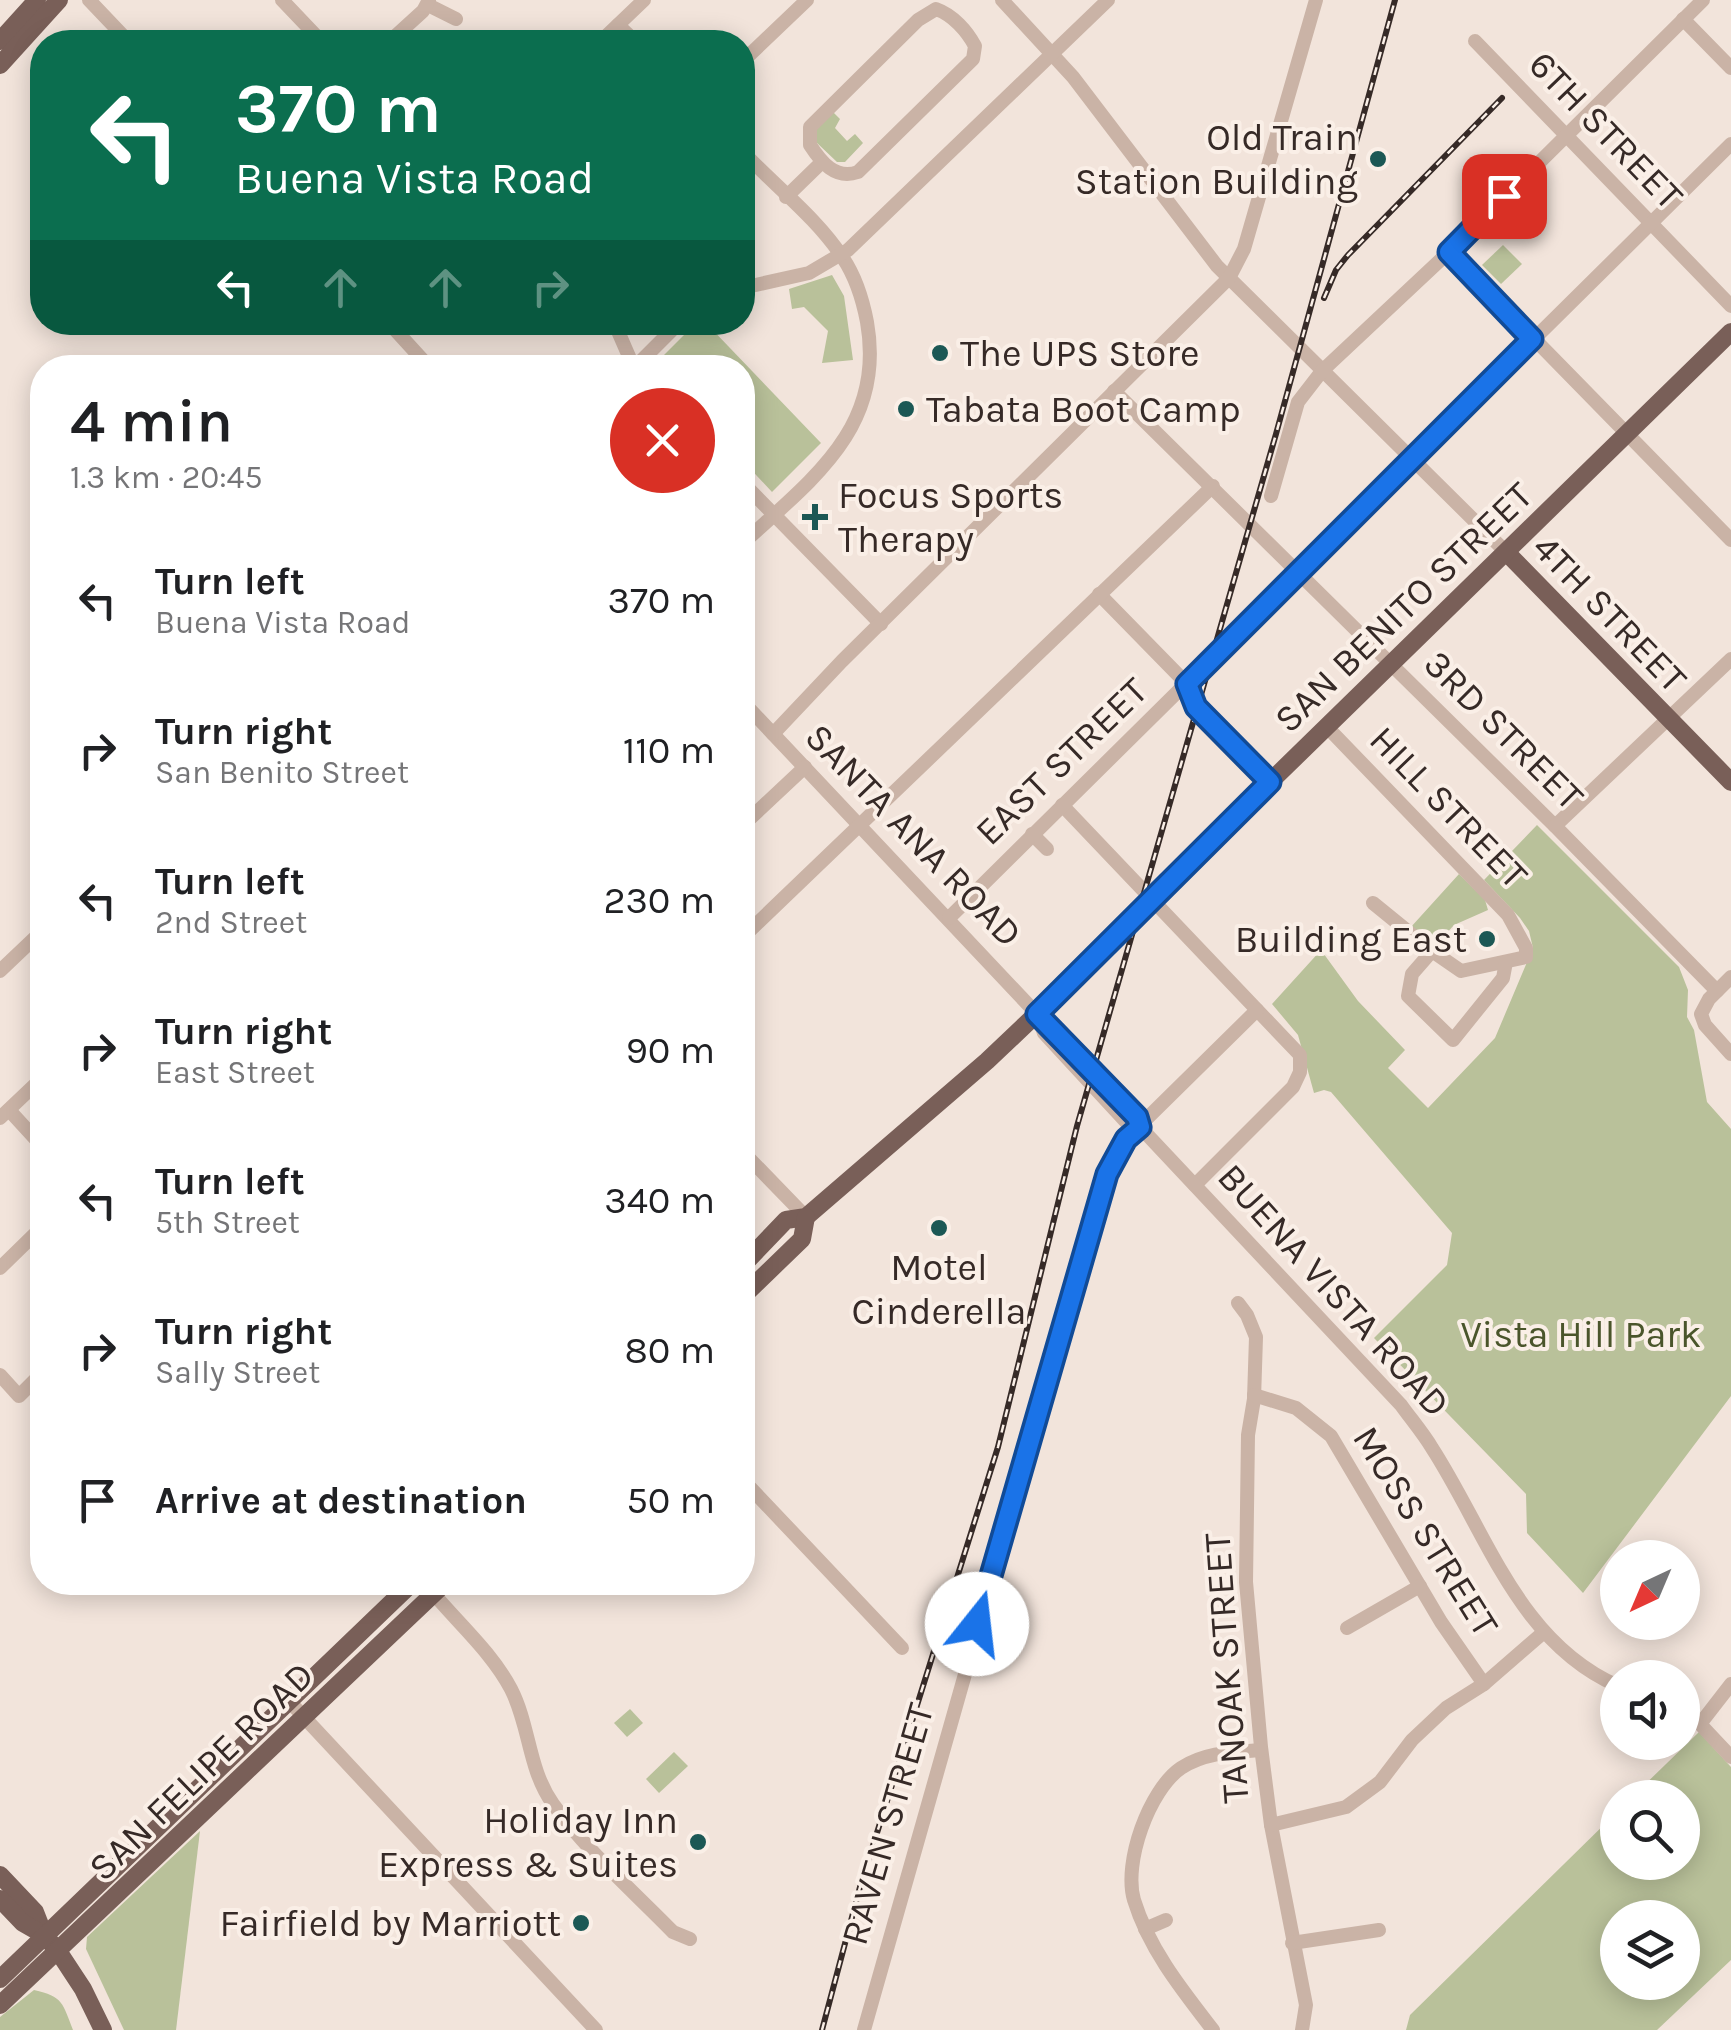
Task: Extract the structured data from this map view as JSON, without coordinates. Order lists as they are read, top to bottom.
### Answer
{
  "streets": {
    "main road": ["SAN BENITO STREET", "4TH STREET", "SAN FELIPE ROAD"],
    "street": [
      "6TH STREET",
      "3RD STREET",
      "EAST STREET",
      "HILL STREET",
      "SANTA ANA ROAD",
      "BUENA VISTA ROAD",
      "MOSS STREET",
      "TANOAK STREET",
      "RAVEN STREET"
    ]
  },
  "crossings": [
    ["6TH STREET", "EAST STREET"],
    ["SAN BENITO STREET", "4TH STREET"],
    ["SAN BENITO STREET", "3RD STREET"],
    ["SAN BENITO STREET", "HILL STREET"],
    ["SAN BENITO STREET", "SANTA ANA ROAD"],
    ["SAN BENITO STREET", "BUENA VISTA ROAD"],
    ["4TH STREET", "EAST STREET"],
    ["3RD STREET", "EAST STREET"],
    ["EAST STREET", "SANTA ANA ROAD"],
    ["SANTA ANA ROAD", "BUENA VISTA ROAD"],
    ["BUENA VISTA ROAD", "RAVEN STREET"],
    ["MOSS STREET", "TANOAK STREET"]
  ],
  "parks": ["Vista Hill Park"],
  "places": {
    "other": [
      "Old Train Station Building",
      "The UPS Store",
      "Tabata Boot Camp",
      "Building East",
      "Motel Cinderella",
      "Holiday Inn Express & Suites",
      "Fairfield by Marriott"
    ],
    "health": ["Focus Sports Therapy"]
  },
  "north": "bottom left",
  "page": {
    "turn": ["370 m", "Buena Vista Road"],
    "heading": ["4 min", "1.3 km · 20:45"],
    "list": [
      {
        "name": "Turn left",
        "note": "Buena Vista Road",
        "value": "370 m"
      },
      {
        "name": "Turn right",
        "note": "San Benito Street",
        "value": "110 m"
      },
      {
        "name": "Turn left",
        "note": "2nd Street",
        "value": "230 m"
      },
      {
        "name": "Turn right",
        "note": "East Street",
        "value": "90 m"
      },
      {
        "name": "Turn left",
        "note": "5th Street",
        "value": "340 m"
      },
      {
        "name": "Turn right",
        "note": "Sally Street",
        "value": "80 m"
      },
      {
        "name": "Arrive at destination",
        "value": "50 m"
      }
    ]
  }
}
